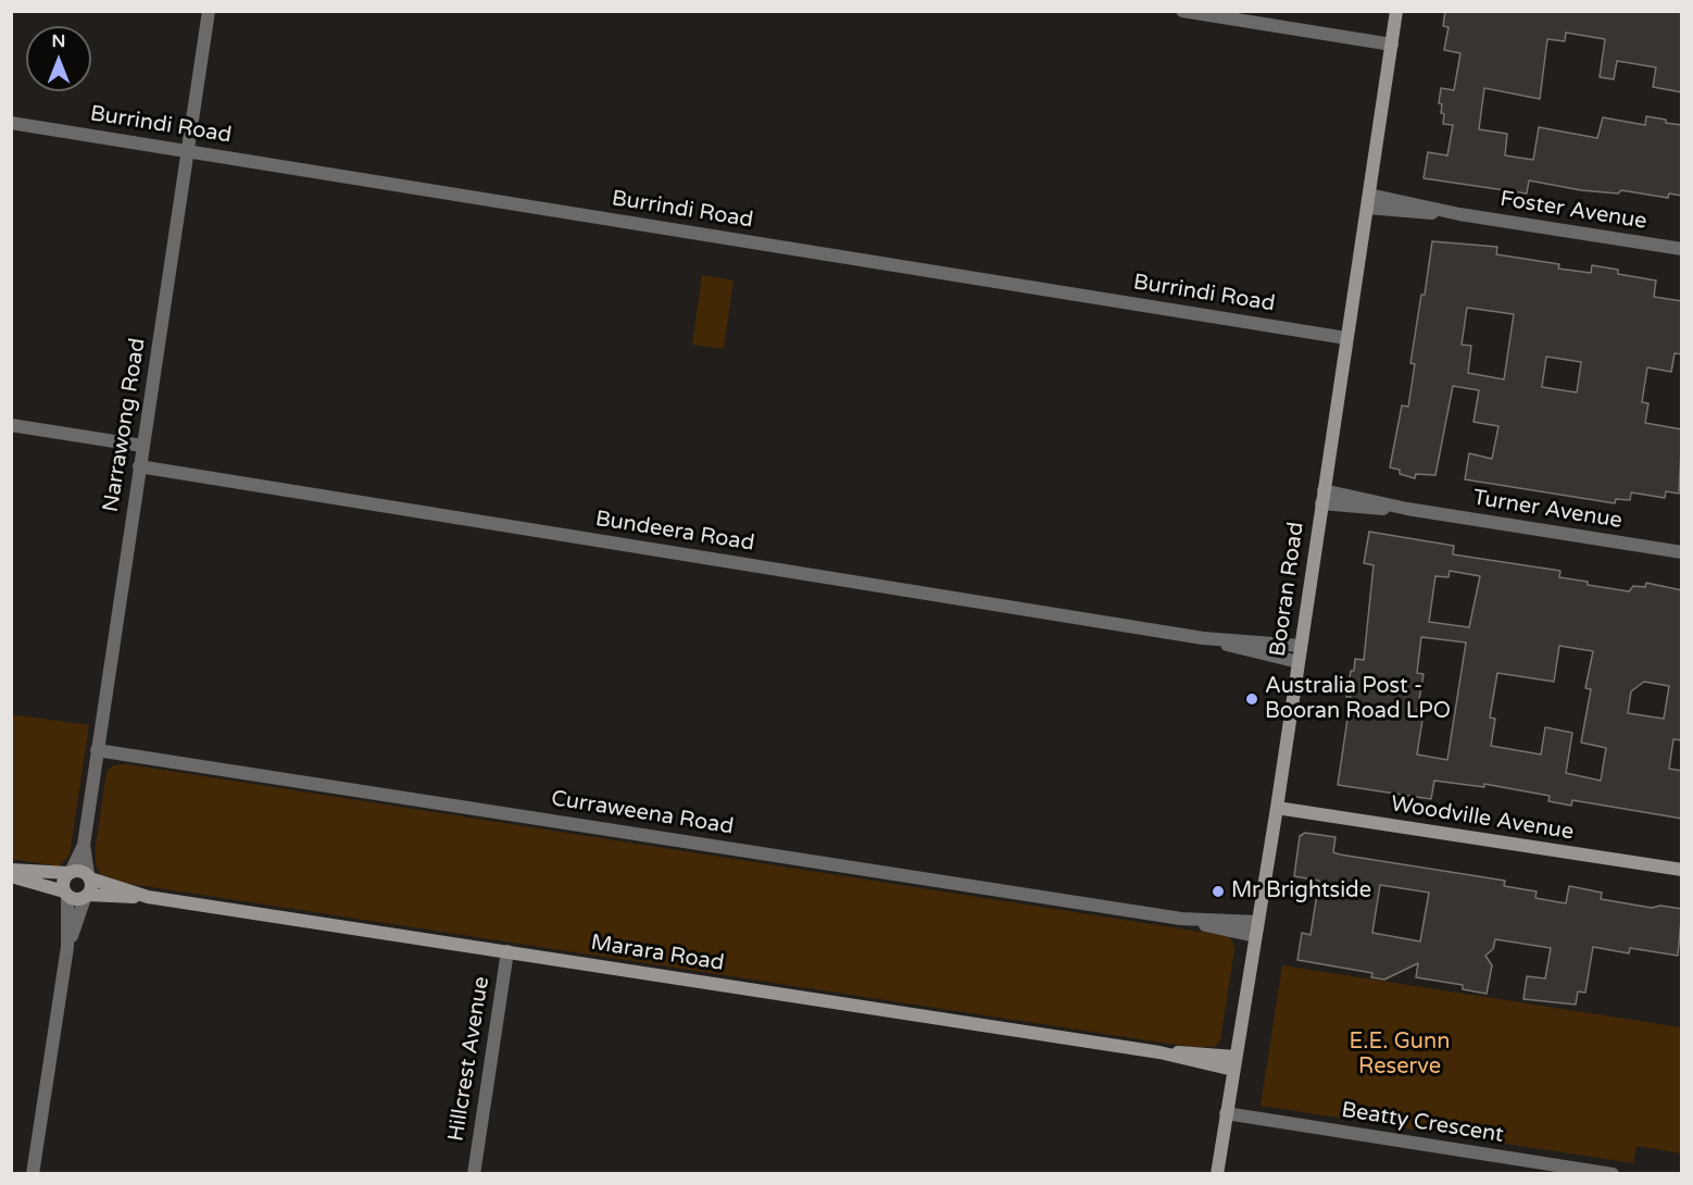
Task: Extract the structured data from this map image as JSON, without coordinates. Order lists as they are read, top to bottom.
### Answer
{
  "streets": {
    "street": [
      "Burrindi Road",
      "Foster Avenue",
      "Narrawong Road",
      "Turner Avenue",
      "Bundeera Road",
      "Booran Road",
      "Curraweena Road",
      "Woodville Avenue",
      "Marara Road",
      "Hillcrest Avenue",
      "Beatty Crescent"
    ]
  },
  "crossings": [
    ["Burrindi Road", "Narrawong Road"],
    ["Burrindi Road", "Booran Road"],
    ["Foster Avenue", "Booran Road"],
    ["Narrawong Road", "Bundeera Road"],
    ["Narrawong Road", "Curraweena Road"],
    ["Narrawong Road", "Marara Road"],
    ["Turner Avenue", "Booran Road"],
    ["Bundeera Road", "Booran Road"],
    ["Booran Road", "Curraweena Road"],
    ["Booran Road", "Woodville Avenue"],
    ["Booran Road", "Marara Road"],
    ["Booran Road", "Beatty Crescent"],
    ["Marara Road", "Hillcrest Avenue"]
  ],
  "parks": ["E.E. Gunn Reserve"],
  "places": ["Australia Post - Booran Road LPO", "Mr Brightside"],
  "north": "top"
}
